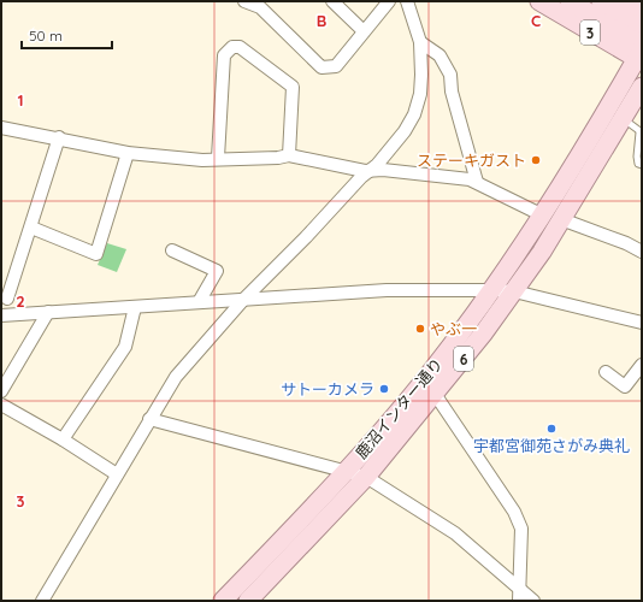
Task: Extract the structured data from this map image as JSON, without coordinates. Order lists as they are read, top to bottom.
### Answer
{
  "streets": {
    "main road": ["3", "6", "鹿沼インター通り"]
  },
  "crossings": [
    ["3", "鹿沼インター通り"]
  ],
  "places": [
    "ステーキガスト",
    "やぶ一",
    "サトーカメラ",
    "宇都宮御苑さがみ典礼"
  ],
  "scale_bar": "50 m",
  "grid": {
    "columns": ["B", "C"],
    "rows": ["1", "2", "3"]
  }
}
